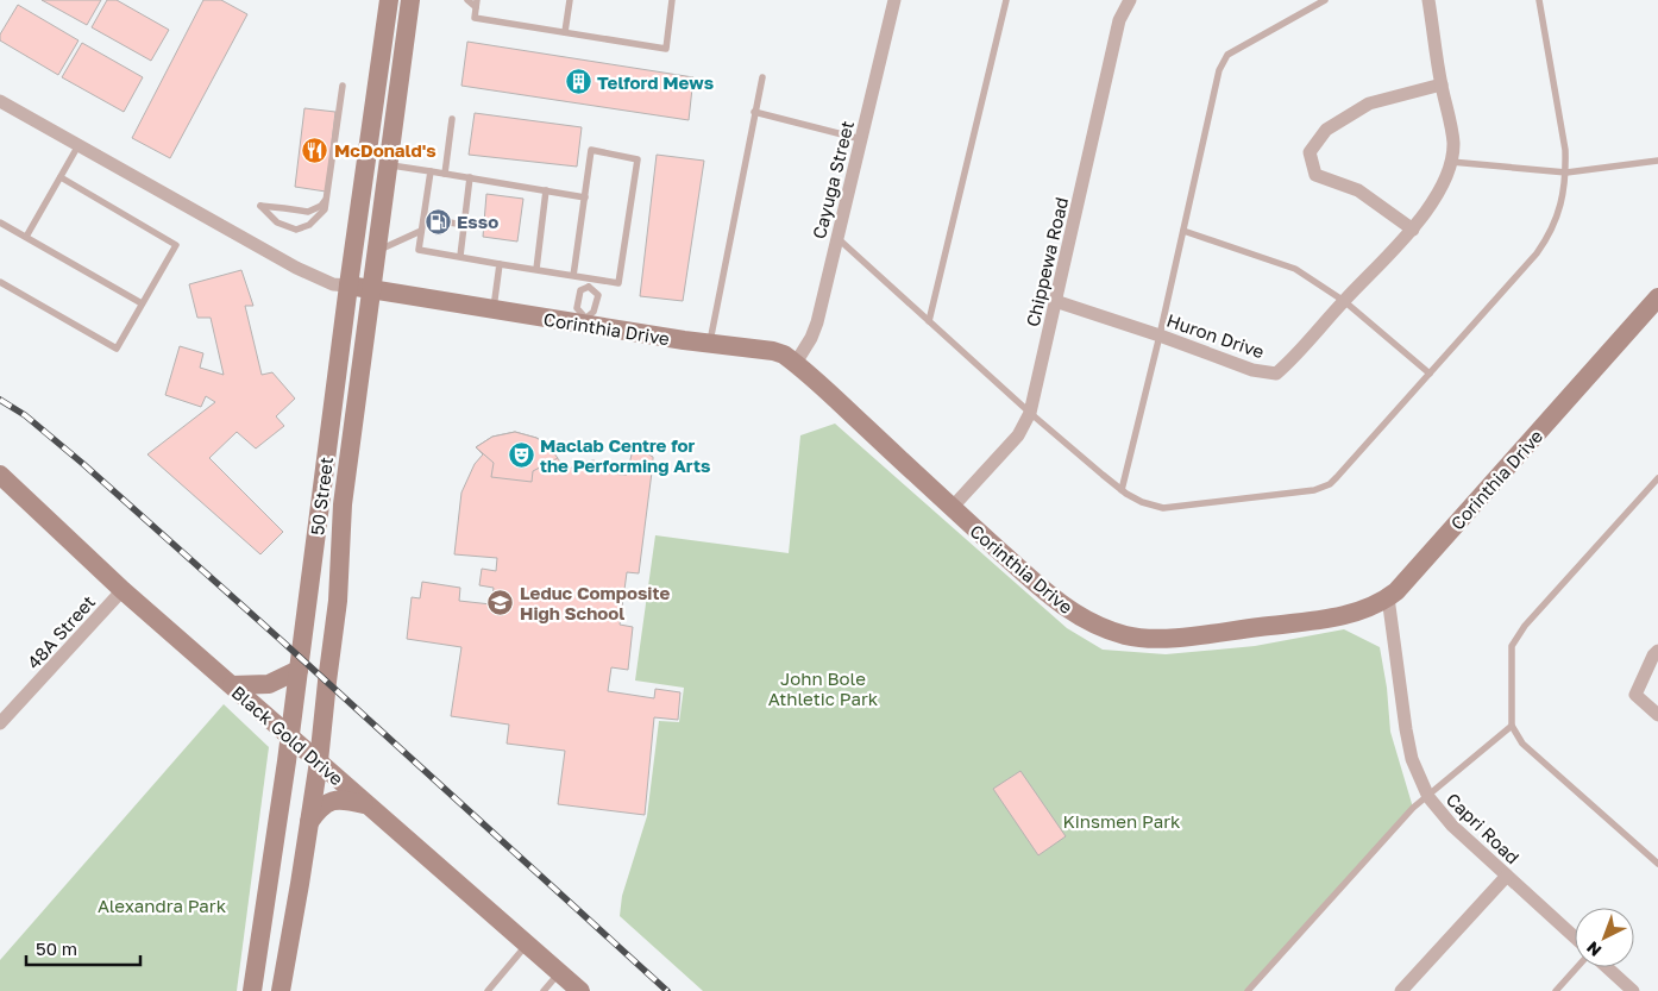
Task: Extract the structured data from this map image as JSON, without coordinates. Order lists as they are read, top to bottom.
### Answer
{
  "streets": {
    "main road": ["Corinthia Drive", "50 Street", "Black Gold Drive"],
    "street": [
      "Cayuga Street",
      "Chippewa Road",
      "Huron Drive",
      "48A Street",
      "Capri Road"
    ]
  },
  "crossings": [
    ["Cayuga Street", "Corinthia Drive"],
    ["Chippewa Road", "Corinthia Drive"],
    ["Chippewa Road", "Huron Drive"],
    ["Corinthia Drive", "50 Street"],
    ["Corinthia Drive", "Capri Road"],
    ["50 Street", "Black Gold Drive"],
    ["48A Street", "Black Gold Drive"]
  ],
  "parks": ["John Bole Athletic Park", "Kinsmen Park", "Alexandra Park"],
  "places": {
    "building": ["Telford Mews"],
    "restaurant": ["McDonald's"],
    "fuel station": ["Esso"],
    "theatre": ["Maclab Centre for the Performing Arts"],
    "school or university": ["Leduc Composite High School"]
  },
  "scale_bar": "50 m",
  "north": "bottom left"
}
